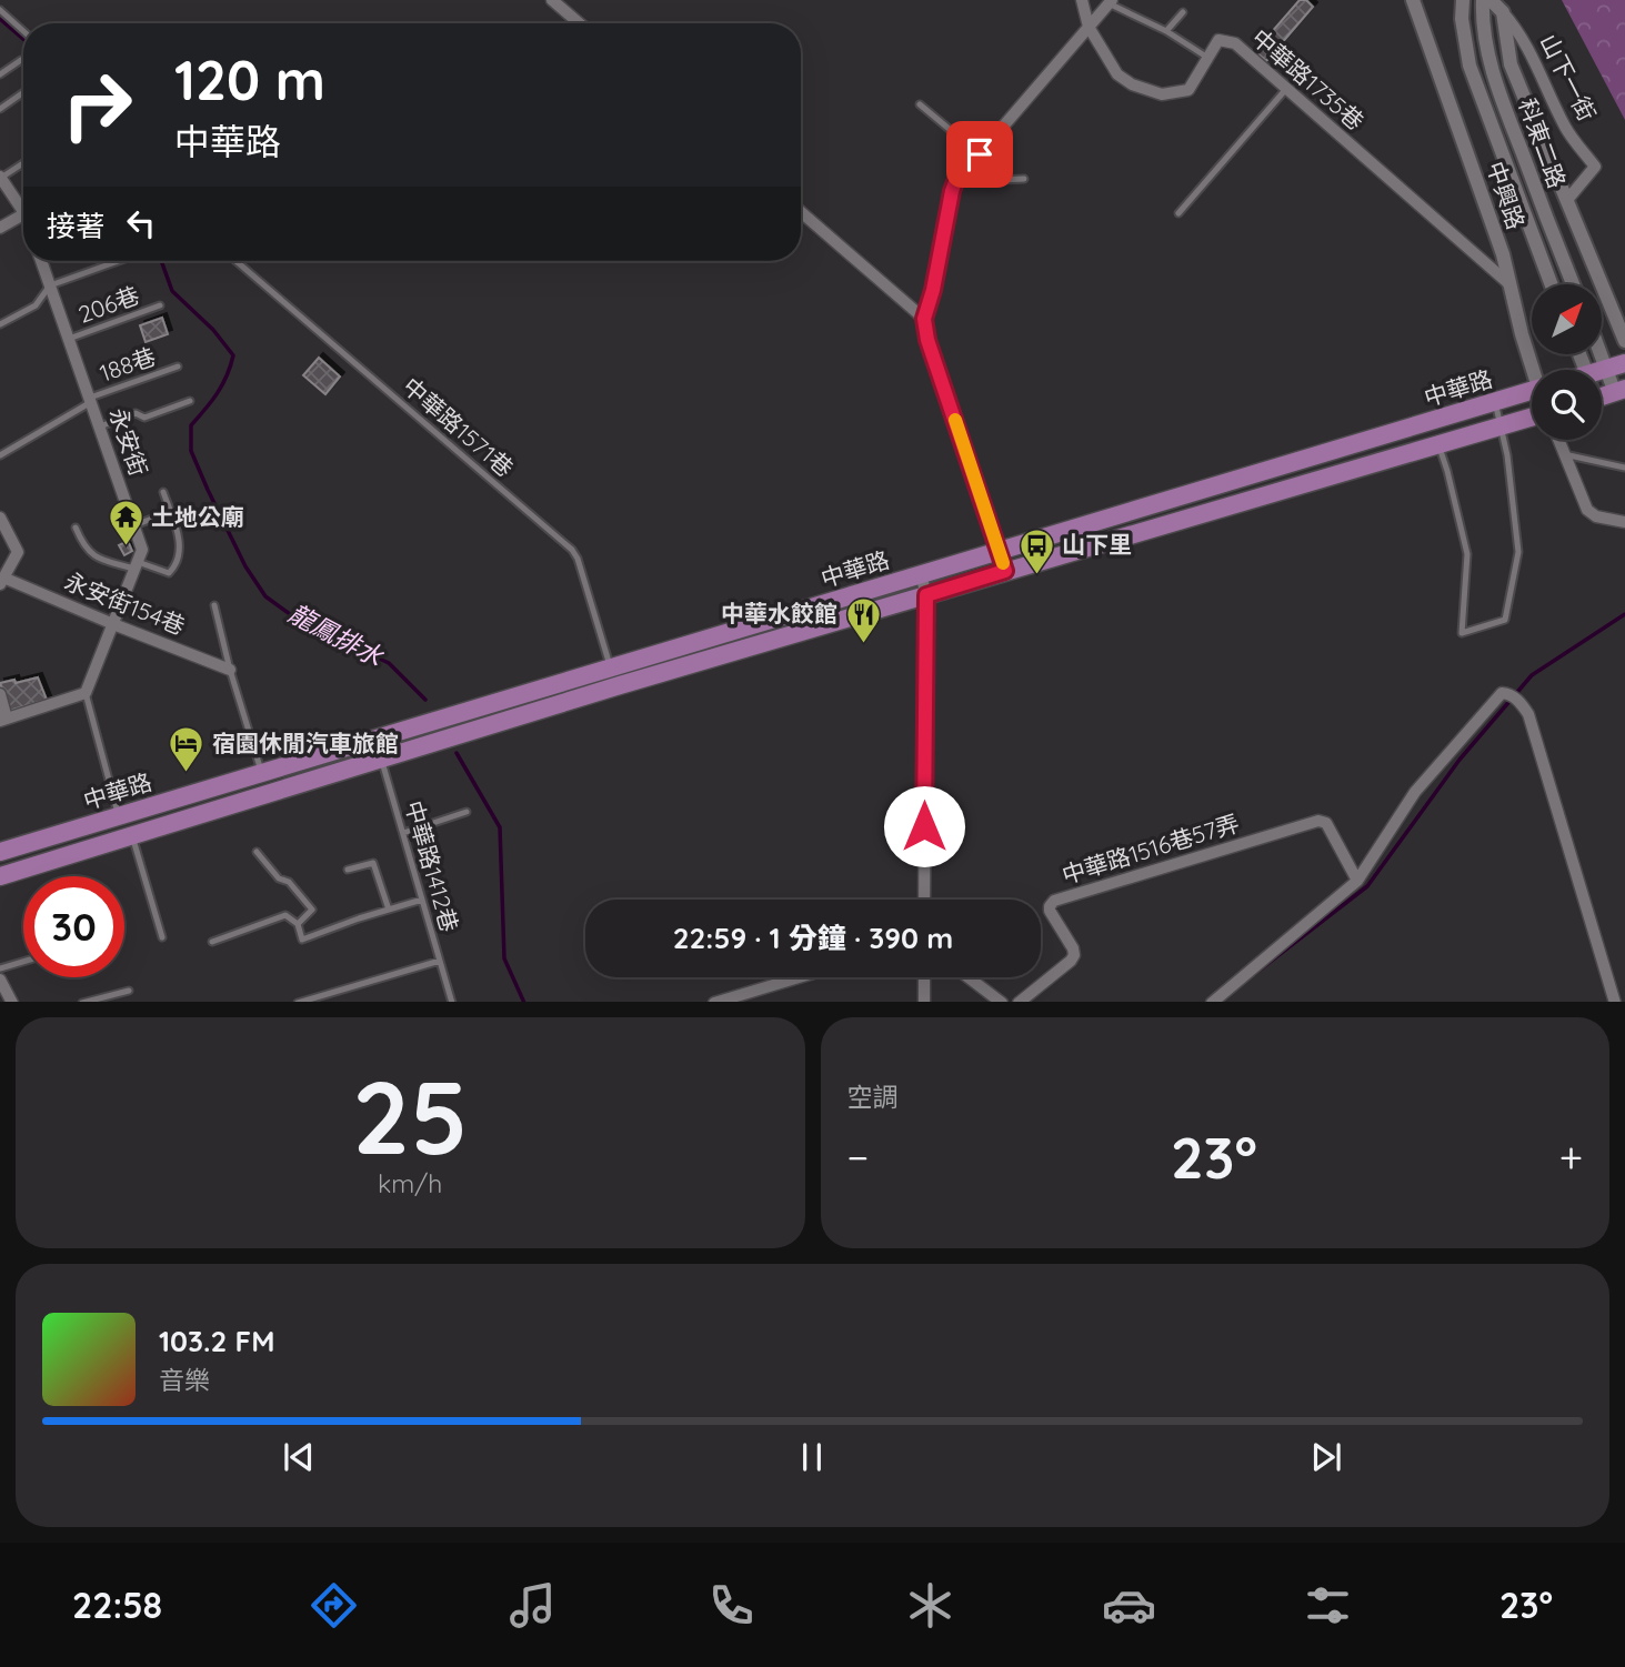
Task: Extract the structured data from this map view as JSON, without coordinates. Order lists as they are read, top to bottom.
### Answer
{
  "streets": {
    "main road": ["中華路"],
    "street": [
      "山下一街",
      "中華路1735巷",
      "科東二路",
      "中興路",
      "永安街",
      "永安街154巷",
      "中華路1516巷57弄"
    ],
    "lane": [
      "206巷",
      "188巷",
      "中華路1571巷",
      "中華路1412巷"
    ]
  },
  "crossings": [
    ["中華路1735巷", "中興路"],
    ["206巷", "永安街"],
    ["188巷", "永安街"],
    ["中華路", "中華路1571巷"],
    ["中華路", "中華路1412巷"],
    ["永安街", "永安街154巷"]
  ],
  "water": ["龍鳳排水"],
  "places": {
    "temple": ["土地公廟"],
    "bus stop": ["山下里"],
    "restaurant": ["中華水餃館"],
    "hotel": ["宿園休閒汽車旅館"]
  },
  "north": "top right",
  "page": {
    "turn": ["120 m", "中華路"],
    "then": "接著",
    "limit": "30",
    "trip": "22:59 · 1 分鐘 · 390 m",
    "tile": [
      ["25", "km/h"],
      "空調"
    ],
    "heat": ["−", "23°", "+"],
    "song": ["103.2 FM", "音樂"],
    "tabs": ["22:58", "23°"]
  }
}
